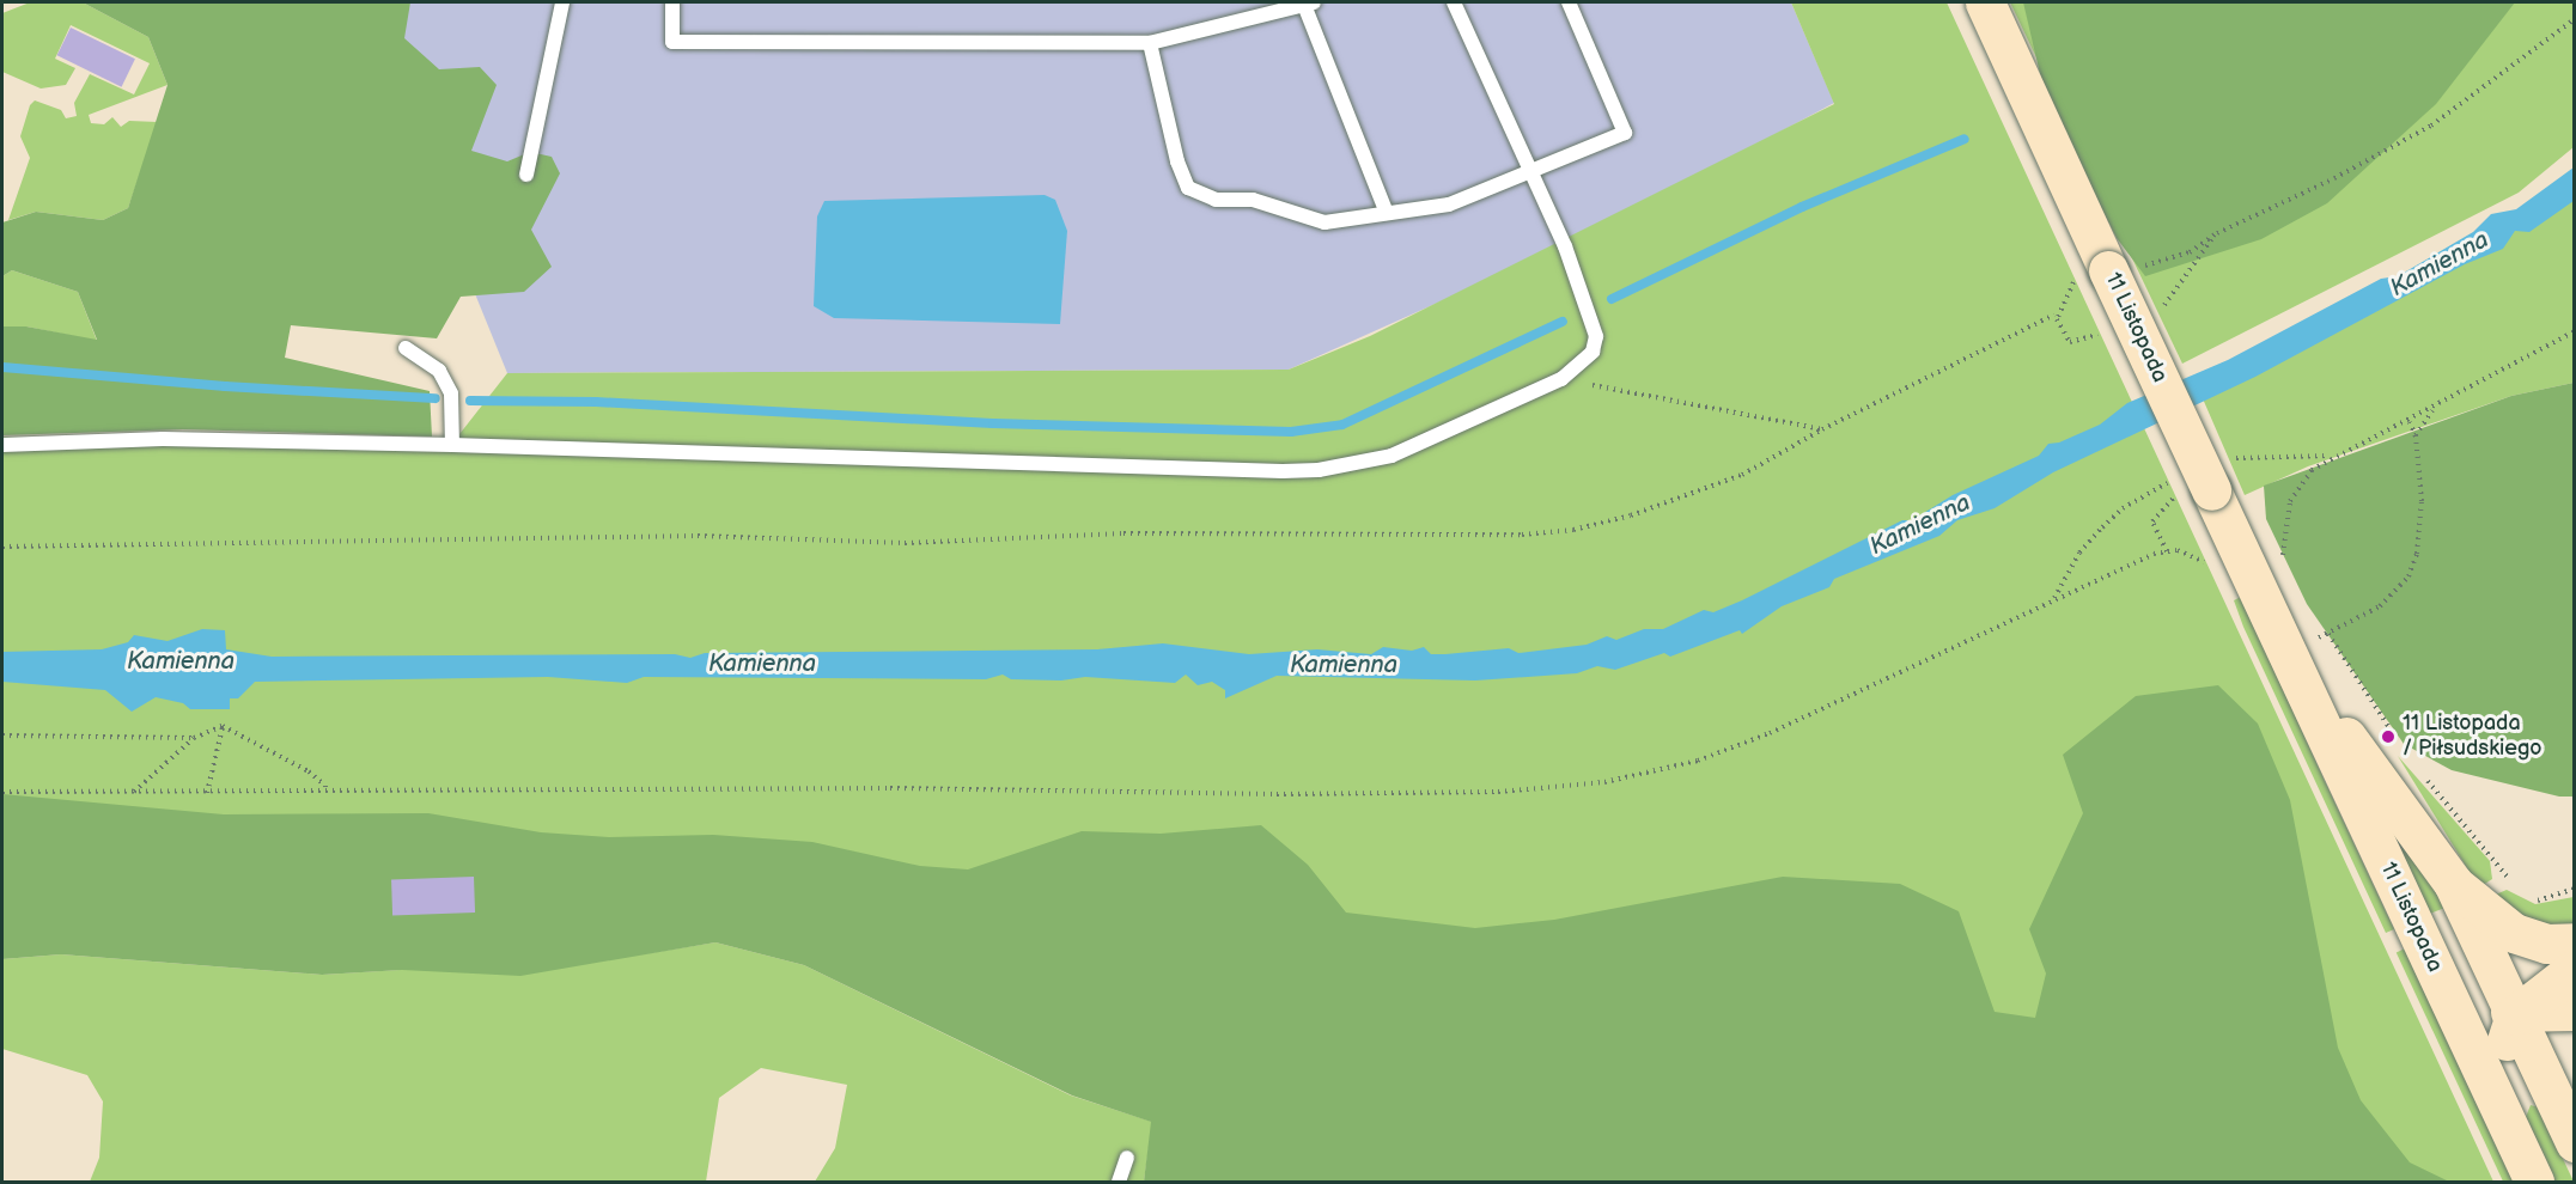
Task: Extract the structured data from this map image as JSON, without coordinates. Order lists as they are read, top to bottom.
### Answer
{
  "streets": {
    "street": ["11 Listopada"]
  },
  "water": ["Kamienna"],
  "places": ["11 Listopada / Piłsudskiego"]
}
